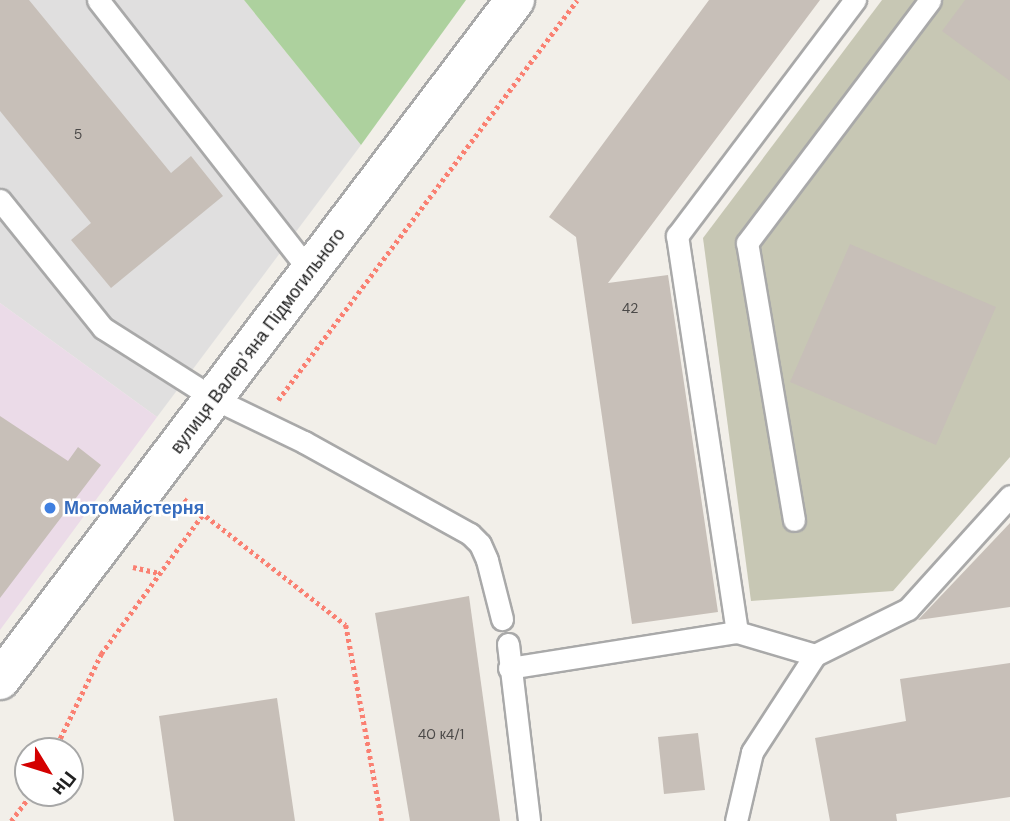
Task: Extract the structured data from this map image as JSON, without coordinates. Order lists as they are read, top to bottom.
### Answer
{
  "streets": {
    "street": ["вулиця Валерʼяна Підмогильного"]
  },
  "places": ["Мотомайстерня"],
  "house_numbers": ["5", "42", "40 к4/1"],
  "north": "bottom right"
}
